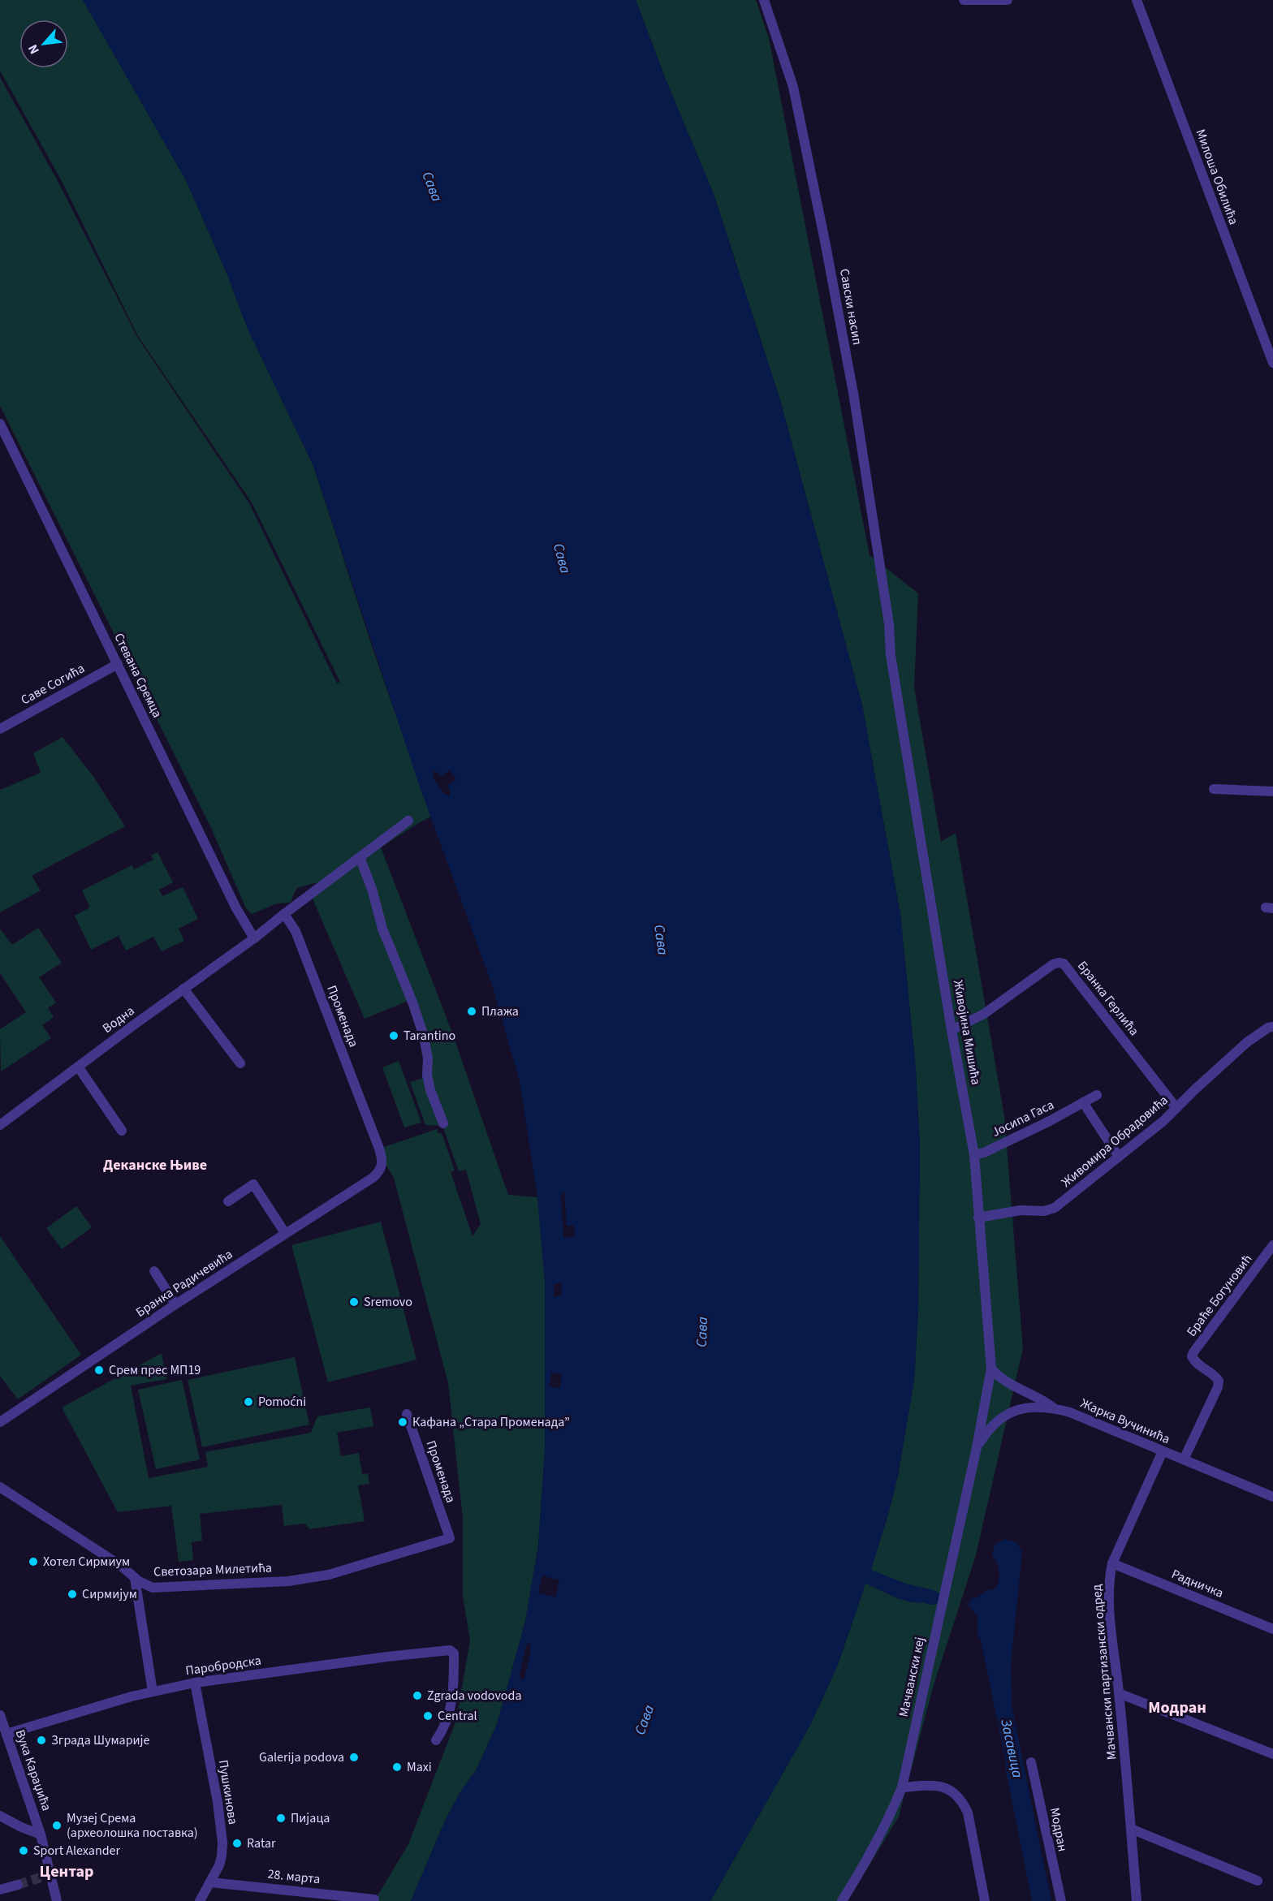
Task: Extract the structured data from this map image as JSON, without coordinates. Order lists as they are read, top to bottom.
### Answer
{
  "streets": {
    "street": [
      "Милоша Обилића",
      "Савски насип",
      "Стевана Сремца",
      "Саве Согића",
      "Бранка Герлића",
      "Променада",
      "Водна",
      "Живојина Мишића",
      "Јосипа Гаса",
      "Живомира Обрадовића",
      "Бранка Радичевића",
      "Браће Богуновић",
      "Жарка Вучинића",
      "Светозара Милетића",
      "Радничка",
      "Паробродска",
      "Мачвански партизански одред",
      "Мачвански кеј",
      "Вука Караџића",
      "Пушкинова",
      "Модран",
      "28. марта"
    ]
  },
  "crossings": [
    ["Савски насип", "Живојина Мишића"],
    ["Стевана Сремца", "Саве Согића"],
    ["Стевана Сремца", "Водна"],
    ["Бранка Герлића", "Живојина Мишића"],
    ["Бранка Герлића", "Живомира Обрадовића"],
    ["Променада", "Бранка Радичевића"],
    ["Променада", "Светозара Милетића"],
    ["Живојина Мишића", "Јосипа Гаса"],
    ["Живојина Мишића", "Живомира Обрадовића"],
    ["Живојина Мишића", "Жарка Вучинића"],
    ["Живојина Мишића", "Мачвански кеј"],
    ["Браће Богуновић", "Жарка Вучинића"],
    ["Жарка Вучинића", "Мачвански партизански одред"],
    ["Жарка Вучинића", "Мачвански кеј"],
    ["Радничка", "Мачвански партизански одред"],
    ["Паробродска", "Вука Караџића"],
    ["Паробродска", "Пушкинова"],
    ["Пушкинова", "28. марта"]
  ],
  "districts": ["Деканске Њиве", "Модран", "Центар"],
  "water": ["Сава", "Засавица"],
  "places": [
    "Плажа",
    "Tarantino",
    "Sremovo",
    "Срем прес МП19",
    "Pomoćni",
    "Кафана „Стара Променада”",
    "Хотел Сирмиум",
    "Сирмијум",
    "Zgrada vodovoda",
    "Central",
    "Зграда Шумарије",
    "Galerija podova",
    "Maxi",
    "Пијаца",
    "Музеј Срема (археолошка поставка)",
    "Ratar",
    "Sport Alexander"
  ],
  "north": "bottom left"
}
